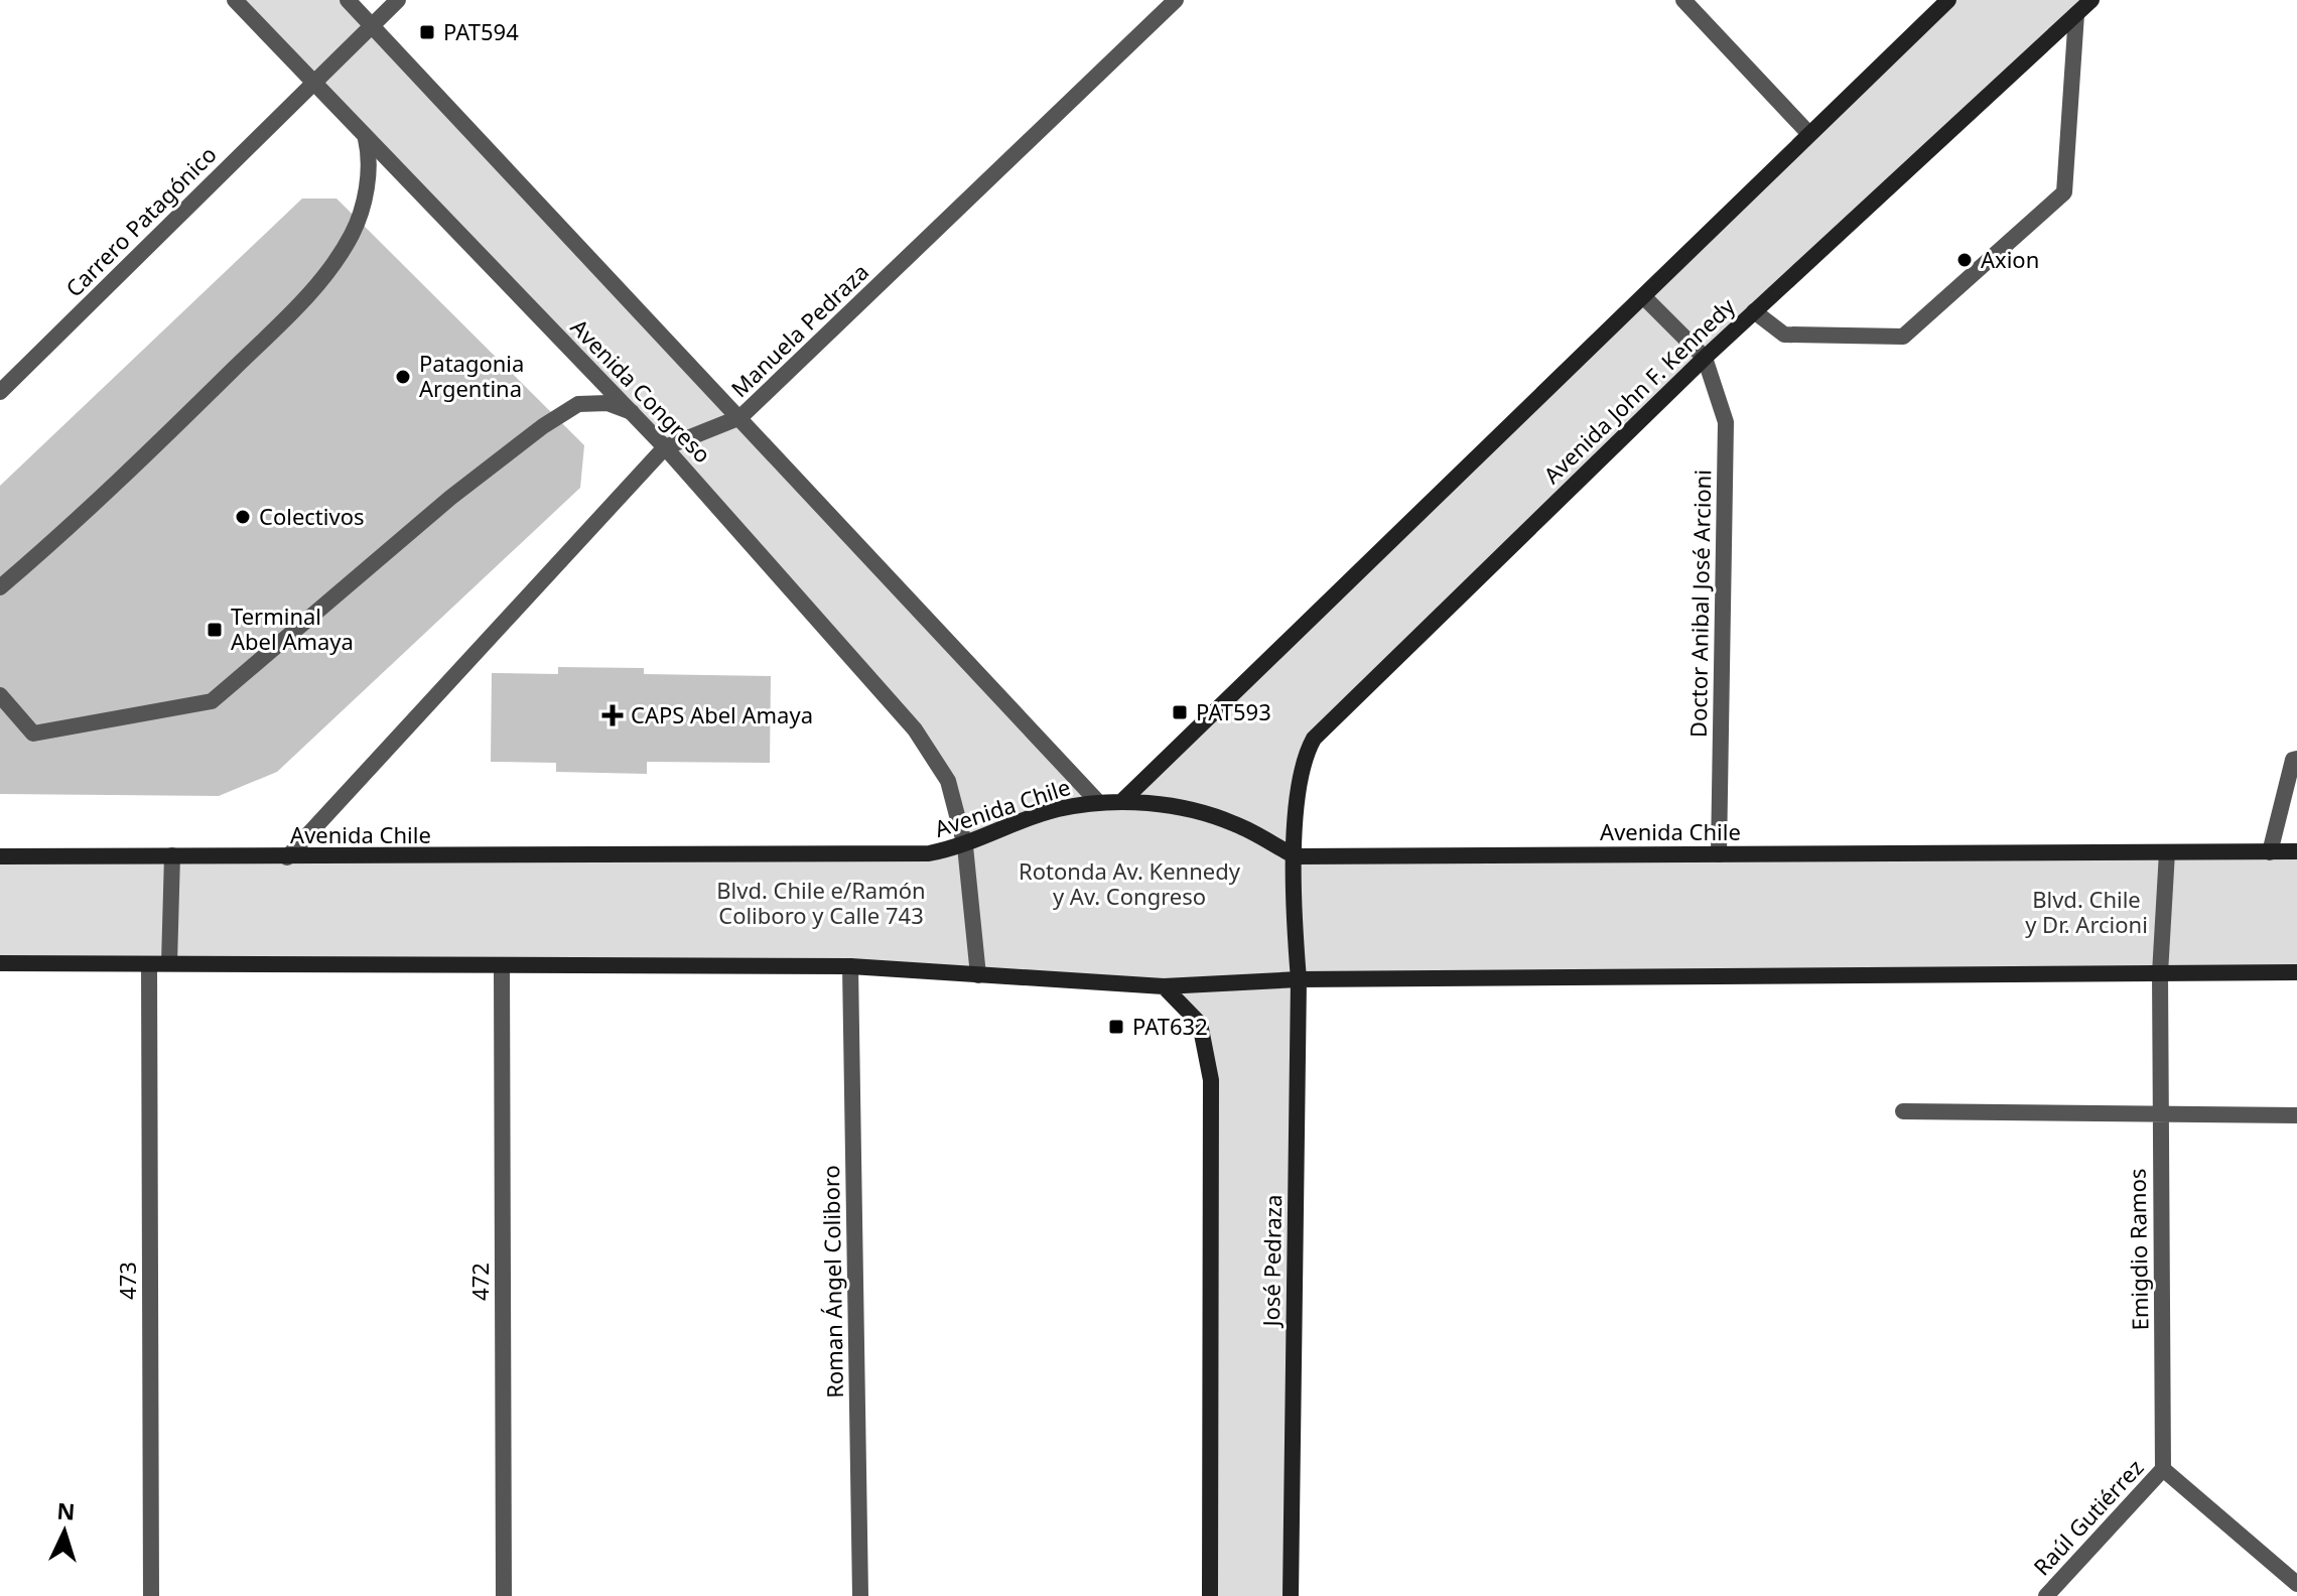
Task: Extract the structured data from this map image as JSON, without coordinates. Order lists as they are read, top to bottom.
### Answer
{
  "streets": {
    "main road": ["Avenida John F. Kennedy", "Avenida Chile", "José Pedraza"],
    "street": [
      "Carrero Patagónico",
      "Manuela Pedraza",
      "Avenida Congreso",
      "Doctor Anibal José Arcioni",
      "Emigdio Ramos",
      "473",
      "472",
      "Roman Ángel Coliboro",
      "Raúl Gutiérrez"
    ]
  },
  "crossings": [
    ["Carrero Patagónico", "Avenida Congreso"],
    ["Manuela Pedraza", "Avenida Congreso"],
    ["Manuela Pedraza", "Avenida Chile"],
    ["Avenida Congreso", "Avenida Chile"],
    ["Avenida John F. Kennedy", "Doctor Anibal José Arcioni"],
    ["Avenida John F. Kennedy", "Avenida Chile"],
    ["Avenida John F. Kennedy", "José Pedraza"],
    ["Doctor Anibal José Arcioni", "Avenida Chile"],
    ["Avenida Chile", "Emigdio Ramos"],
    ["Emigdio Ramos", "Raúl Gutiérrez"]
  ],
  "parks": ["Rotonda Av. Kennedy y Av. Congreso", "Blvd. Chile e/Ramón Coliboro y Calle 743", "Blvd. Chile y Dr. Arcioni"],
  "places": {
    "transit": [
      "PAT594",
      "Terminal Abel Amaya",
      "PAT593",
      "PAT632"
    ],
    "other": ["Axion", "Patagonia Argentina", "Colectivos"],
    "health": ["CAPS Abel Amaya"]
  },
  "north": "top"
}
